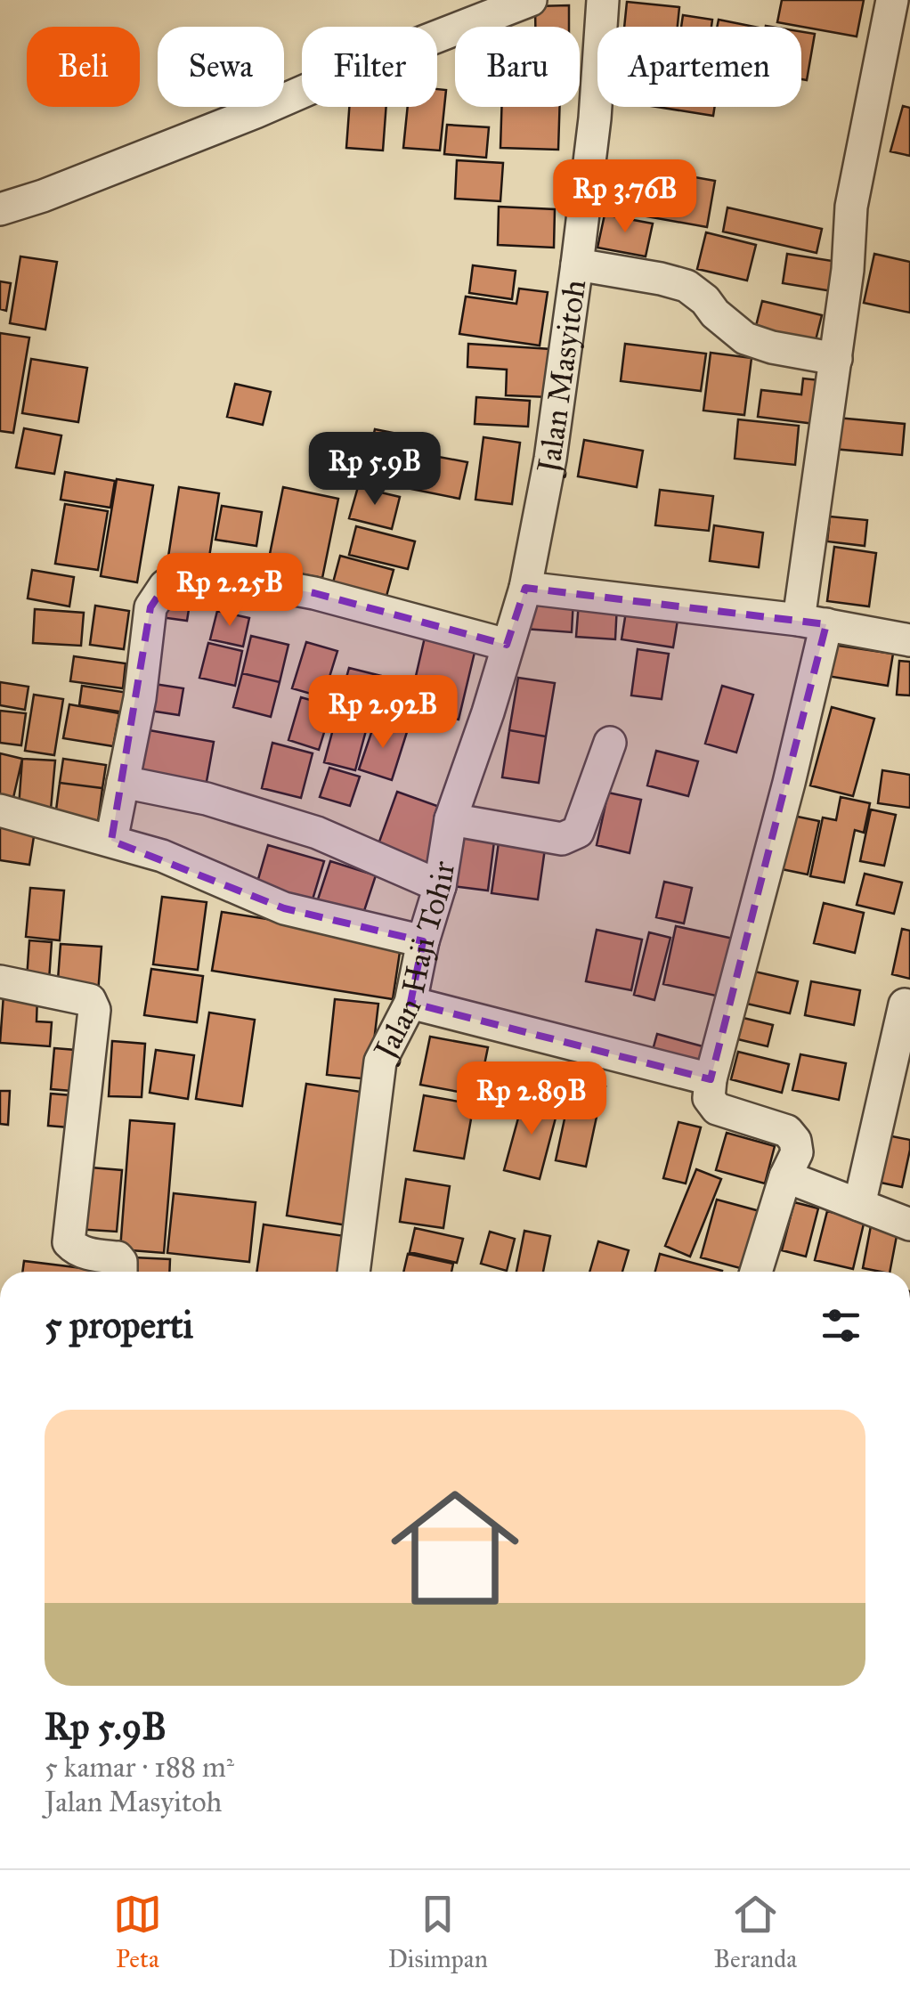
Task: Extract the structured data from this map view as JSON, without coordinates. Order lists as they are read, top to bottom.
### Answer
{
  "streets": {
    "street": ["Jalan Masyitoh", "Jalan Haji Tohir"]
  },
  "crossings": [
    ["Jalan Masyitoh", "Jalan Haji Tohir"]
  ],
  "page": {
    "chip": [
      "Beli",
      "Sewa",
      "Filter",
      "Baru",
      "Apartemen"
    ],
    "price": [
      "Rp 3.76B",
      "Rp 5.9B",
      "Rp 2.25B",
      "Rp 2.92B",
      "Rp 2.89B"
    ],
    "heading": "5 properti",
    "list": [
      {
        "name": "Rp 5.9B",
        "note": "5 kamar · 188 m² · Jalan Masyitoh"
      }
    ],
    "tabs": ["Peta", "Disimpan", "Beranda"]
  }
}
